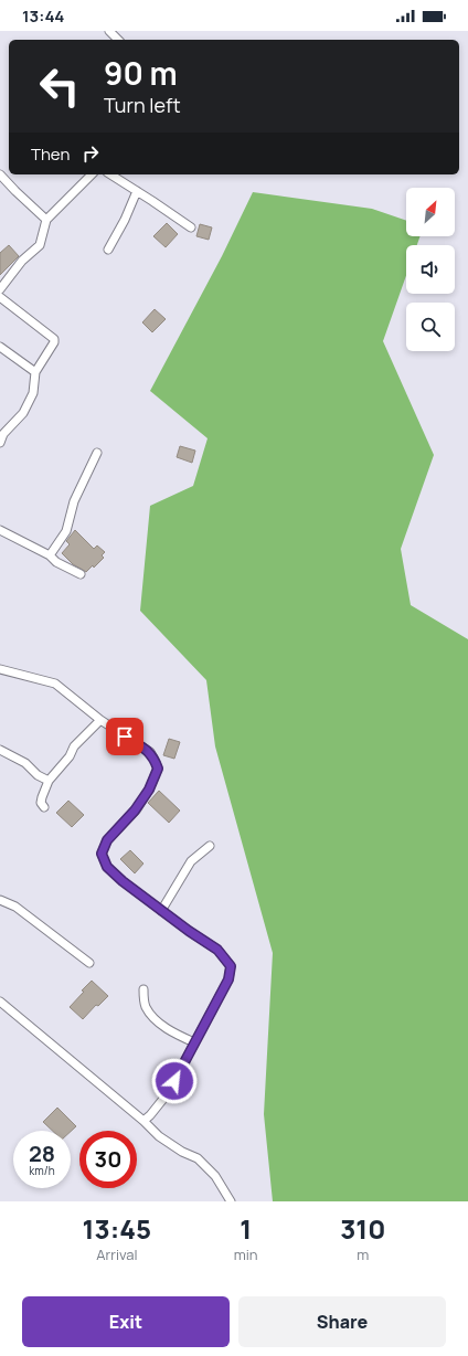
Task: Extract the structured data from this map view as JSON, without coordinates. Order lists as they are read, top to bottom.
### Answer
{
  "north": "top right",
  "page": {
    "status": "13:44",
    "turn": ["90 m", "Turn left"],
    "then": "Then",
    "speed": "28 km/h",
    "limit": "30",
    "eta": [
      "13:45",
      "Arrival",
      "1",
      "min",
      "310",
      "m"
    ],
    "buttons": ["Exit", "Share"]
  }
}
